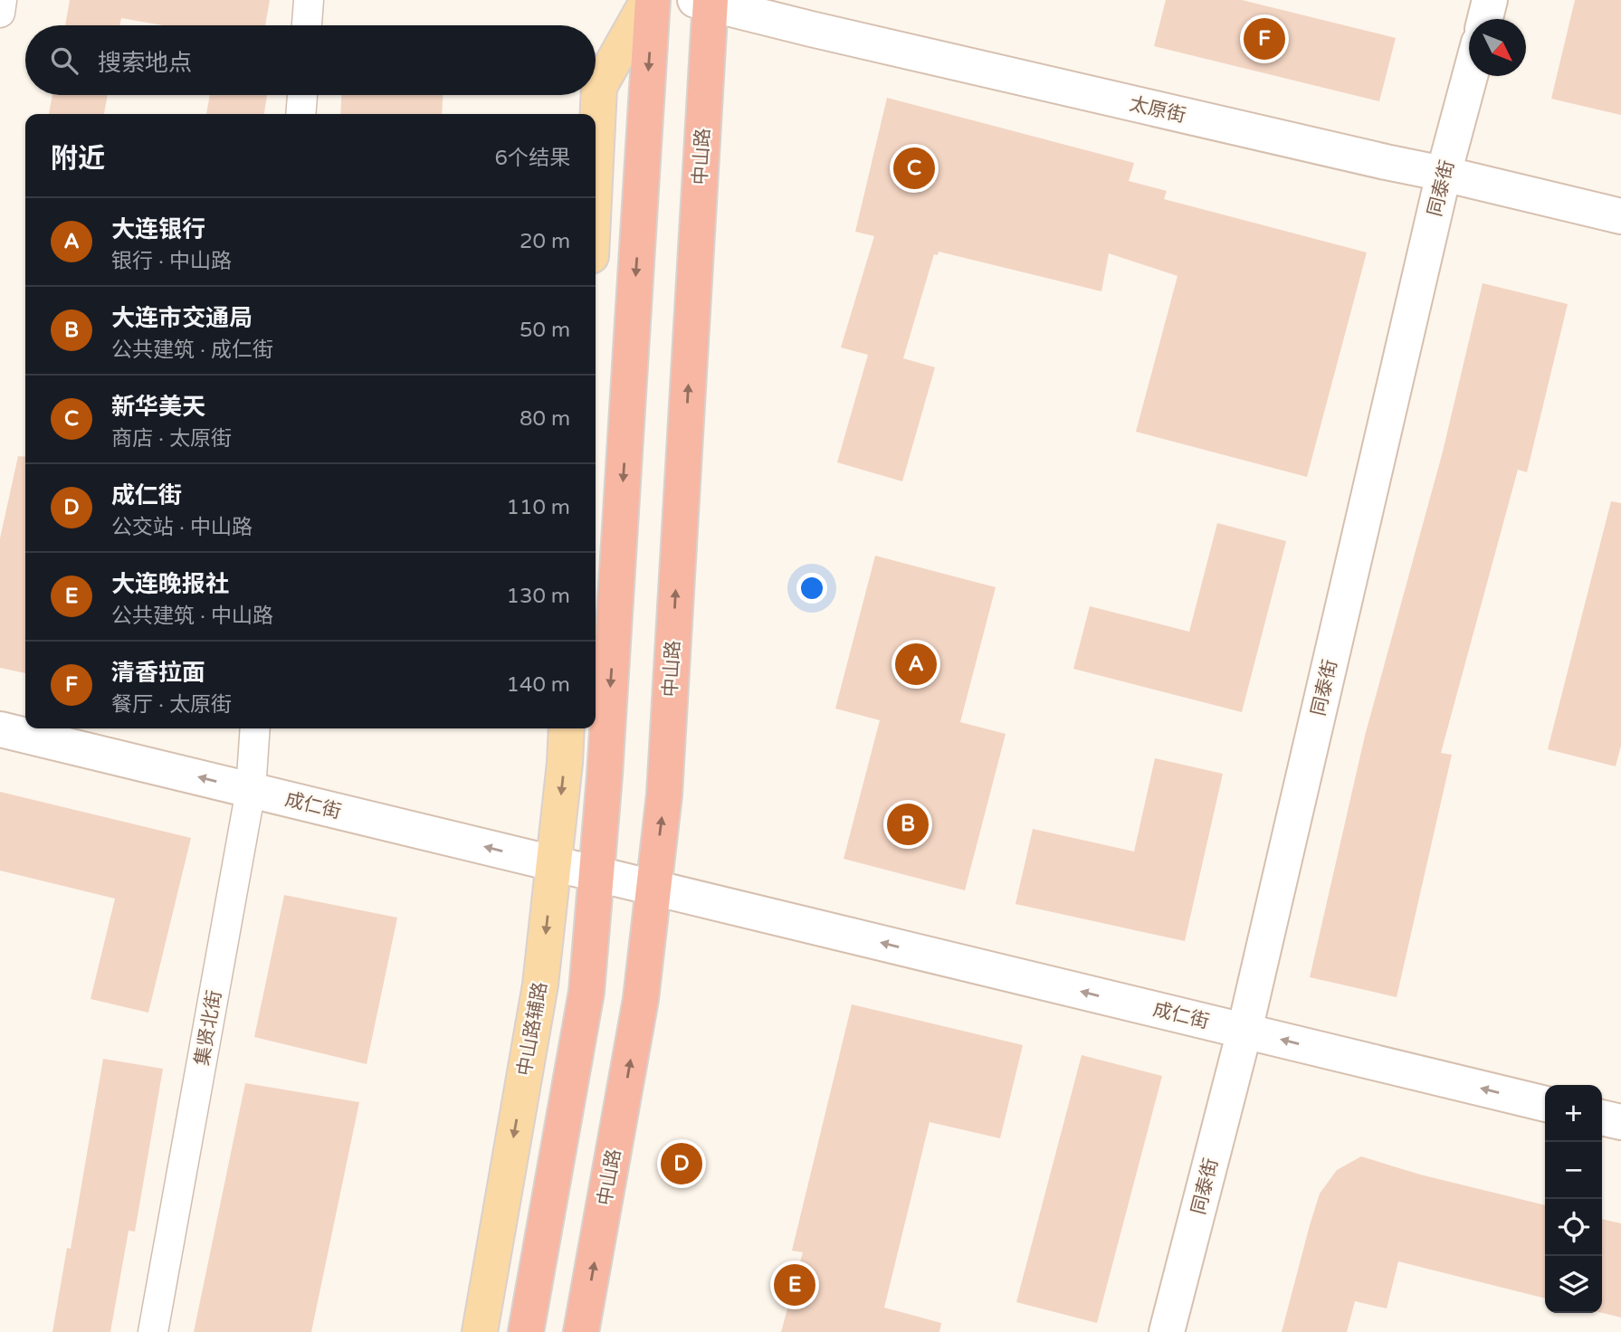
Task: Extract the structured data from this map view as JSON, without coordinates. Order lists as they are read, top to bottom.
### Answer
{
  "streets": {
    "highway": ["中山路"],
    "main road": ["中山路辅路"],
    "street": [
      "太原街",
      "同泰街",
      "成仁街",
      "集贤北街"
    ]
  },
  "crossings": [
    ["太原街", "中山路"],
    ["太原街", "同泰街"],
    ["中山路", "成仁街"],
    ["同泰街", "成仁街"],
    ["成仁街", "集贤北街"],
    ["成仁街", "中山路辅路"]
  ],
  "one_way": ["成仁街", "中山路辅路"],
  "north": "bottom right",
  "page": {
    "pins": [
      "F",
      "C",
      "A",
      "B",
      "D",
      "E"
    ],
    "search": "搜索地点",
    "heading": ["附近", "6个结果"],
    "list": [
      {
        "mark": "A",
        "name": "大连银行",
        "note": "银行 · 中山路",
        "value": "20 m"
      },
      {
        "mark": "B",
        "name": "大连市交通局",
        "note": "公共建筑 · 成仁街",
        "value": "50 m"
      },
      {
        "mark": "C",
        "name": "新华美天",
        "note": "商店 · 太原街",
        "value": "80 m"
      },
      {
        "mark": "D",
        "name": "成仁街",
        "note": "公交站 · 中山路",
        "value": "110 m"
      },
      {
        "mark": "E",
        "name": "大连晚报社",
        "note": "公共建筑 · 中山路",
        "value": "130 m"
      },
      {
        "mark": "F",
        "name": "清香拉面",
        "note": "餐厅 · 太原街",
        "value": "140 m"
      }
    ],
    "map_buttons": ["+", "−"]
  }
}
